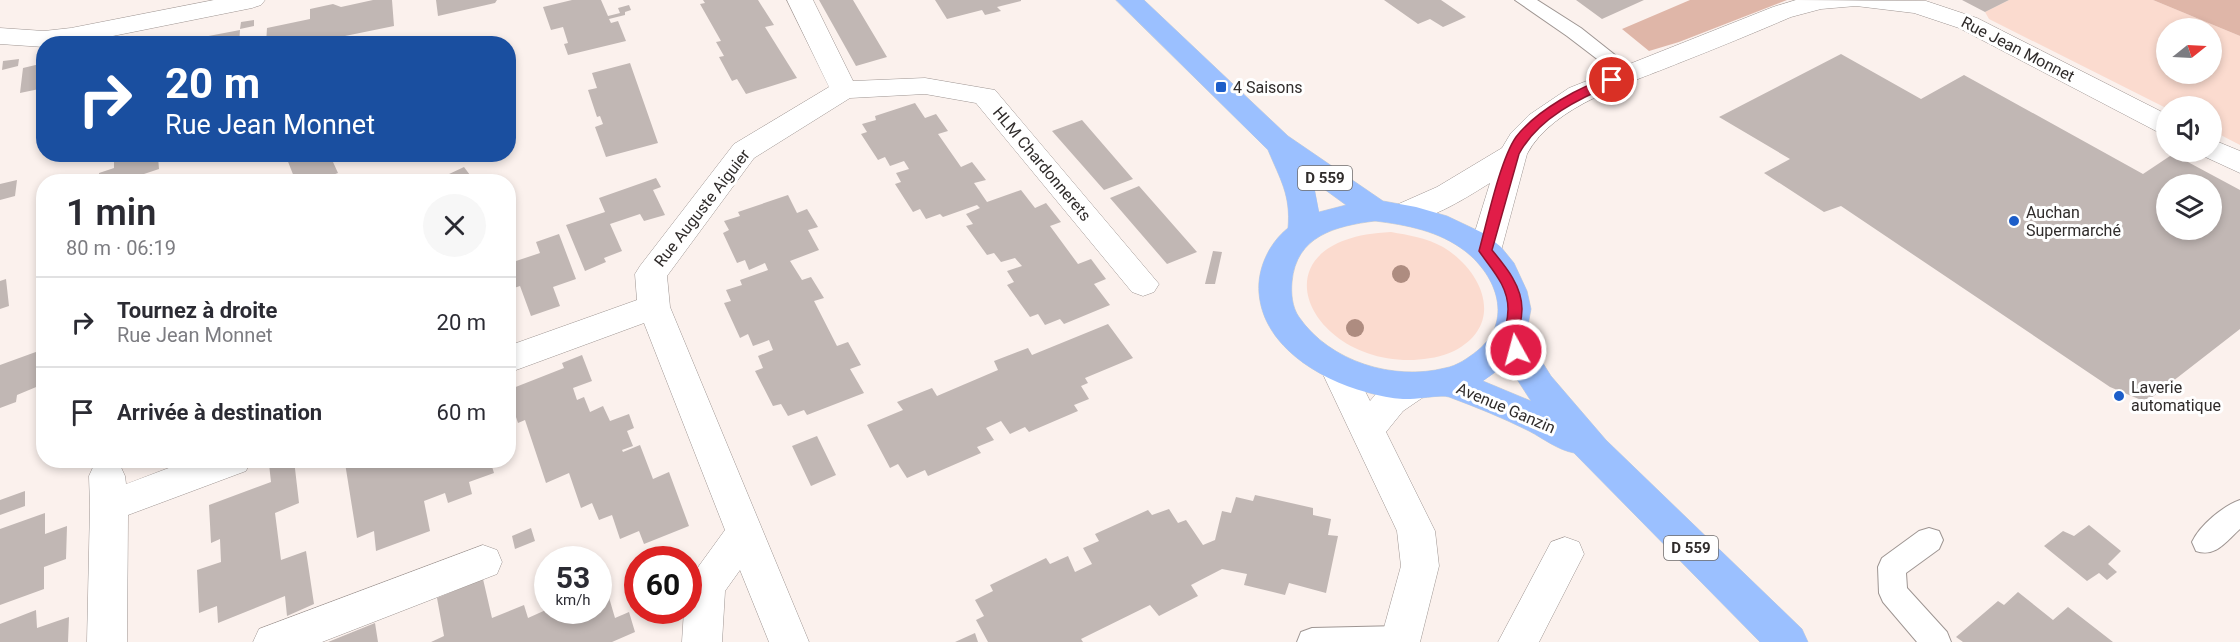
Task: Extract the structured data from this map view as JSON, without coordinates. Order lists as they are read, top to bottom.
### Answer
{
  "streets": {
    "main road": ["D 559", "Avenue Ganzin"],
    "street": ["Rue Jean Monnet", "HLM Chardonnerets", "Rue Auguste Aiguier"]
  },
  "crossings": [
    ["HLM Chardonnerets", "Rue Auguste Aiguier"],
    ["D 559", "Avenue Ganzin"]
  ],
  "places": {
    "transit": ["4 Saisons"],
    "other": ["Auchan Supermarché", "Laverie automatique"]
  },
  "north": "right",
  "page": {
    "turn": ["20 m", "Rue Jean Monnet"],
    "heading": ["1 min", "80 m · 06:19"],
    "list": [
      {
        "name": "Tournez à droite",
        "note": "Rue Jean Monnet",
        "value": "20 m"
      },
      {
        "name": "Arrivée à destination",
        "value": "60 m"
      }
    ],
    "speed": "53 km/h",
    "limit": "60"
  }
}
